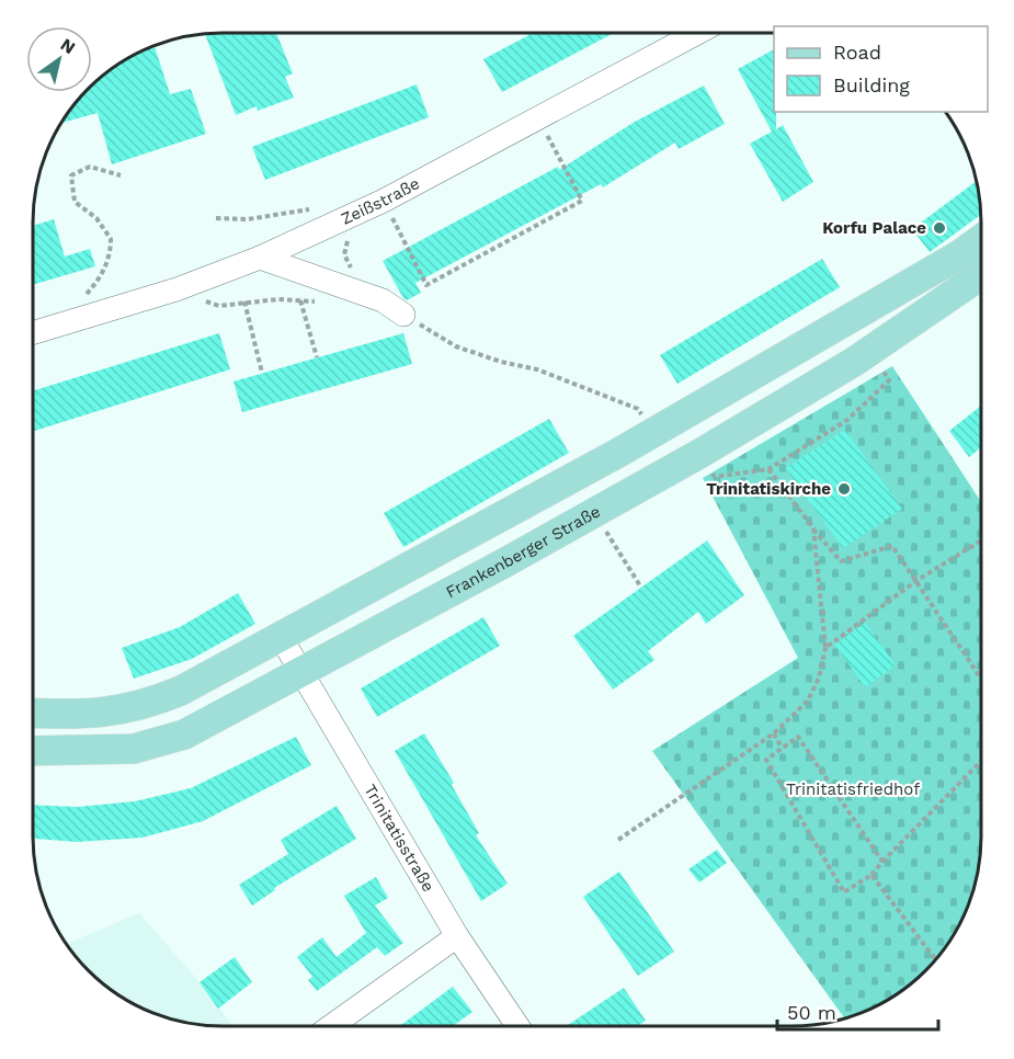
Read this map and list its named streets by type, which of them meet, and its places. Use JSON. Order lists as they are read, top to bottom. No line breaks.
{"streets":{"main road":["Frankenberger Straße"],"street":["Zeißstraße","Trinitatisstraße"]},"crossings":[["Frankenberger Straße","Trinitatisstraße"]],"parks":["Trinitatisfriedhof"],"places":["Korfu Palace","Trinitatiskirche"],"legend":["Road","Building"],"scale_bar":"50 m","north":"top right"}
